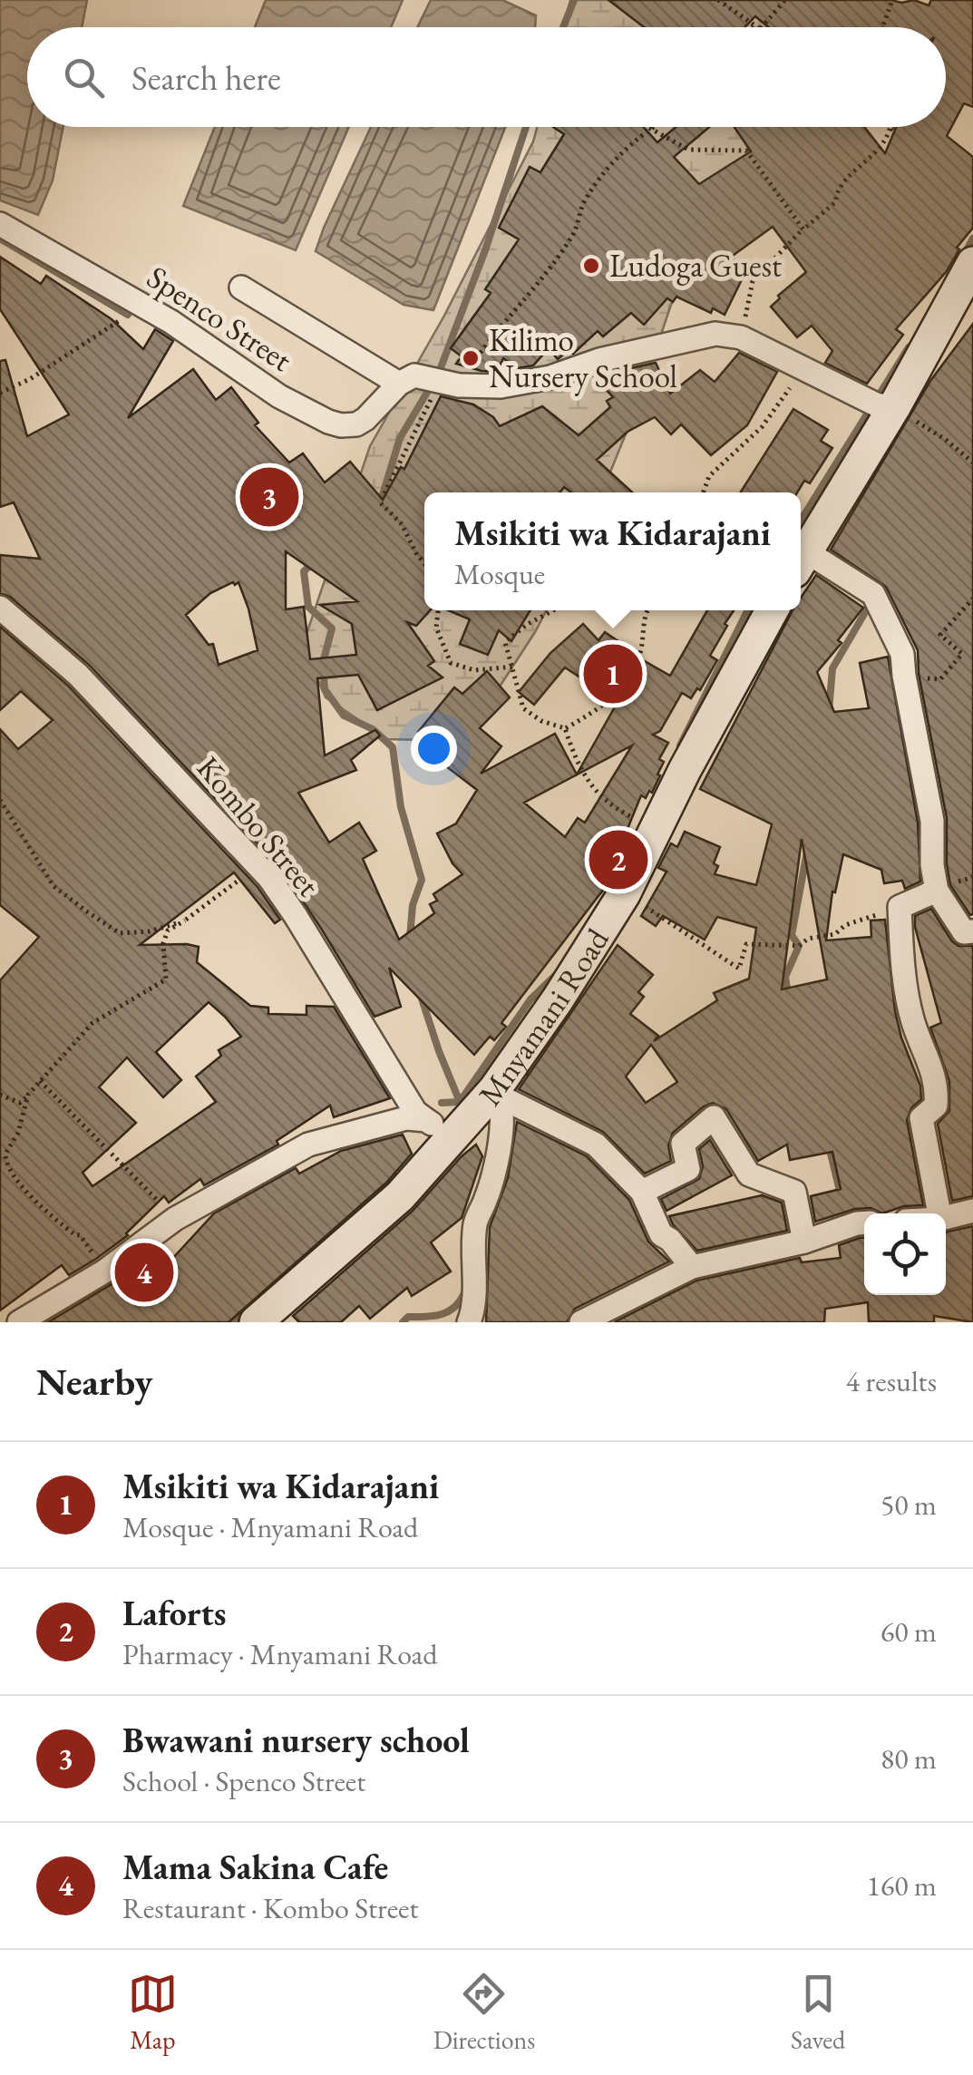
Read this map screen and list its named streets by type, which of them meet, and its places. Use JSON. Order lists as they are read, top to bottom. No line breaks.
{"streets":{"street":["Spenco Street","Kombo Street","Mnyamani Road"]},"crossings":[["Kombo Street","Mnyamani Road"]],"places":["Ludoga Guest","Kilimo Nursery School"],"page":{"search":"Search here","pins":["3","1","2","4"],"popup":["Msikiti wa Kidarajani","Mosque"],"heading":["Nearby","4 results"],"list":[{"mark":"1","name":"Msikiti wa Kidarajani","note":"Mosque · Mnyamani Road","value":"50 m"},{"mark":"2","name":"Laforts","note":"Pharmacy · Mnyamani Road","value":"60 m"},{"mark":"3","name":"Bwawani nursery school","note":"School · Spenco Street","value":"80 m"},{"mark":"4","name":"Mama Sakina Cafe","note":"Restaurant · Kombo Street","value":"160 m"}],"nav":["Map","Directions","Saved"]}}
